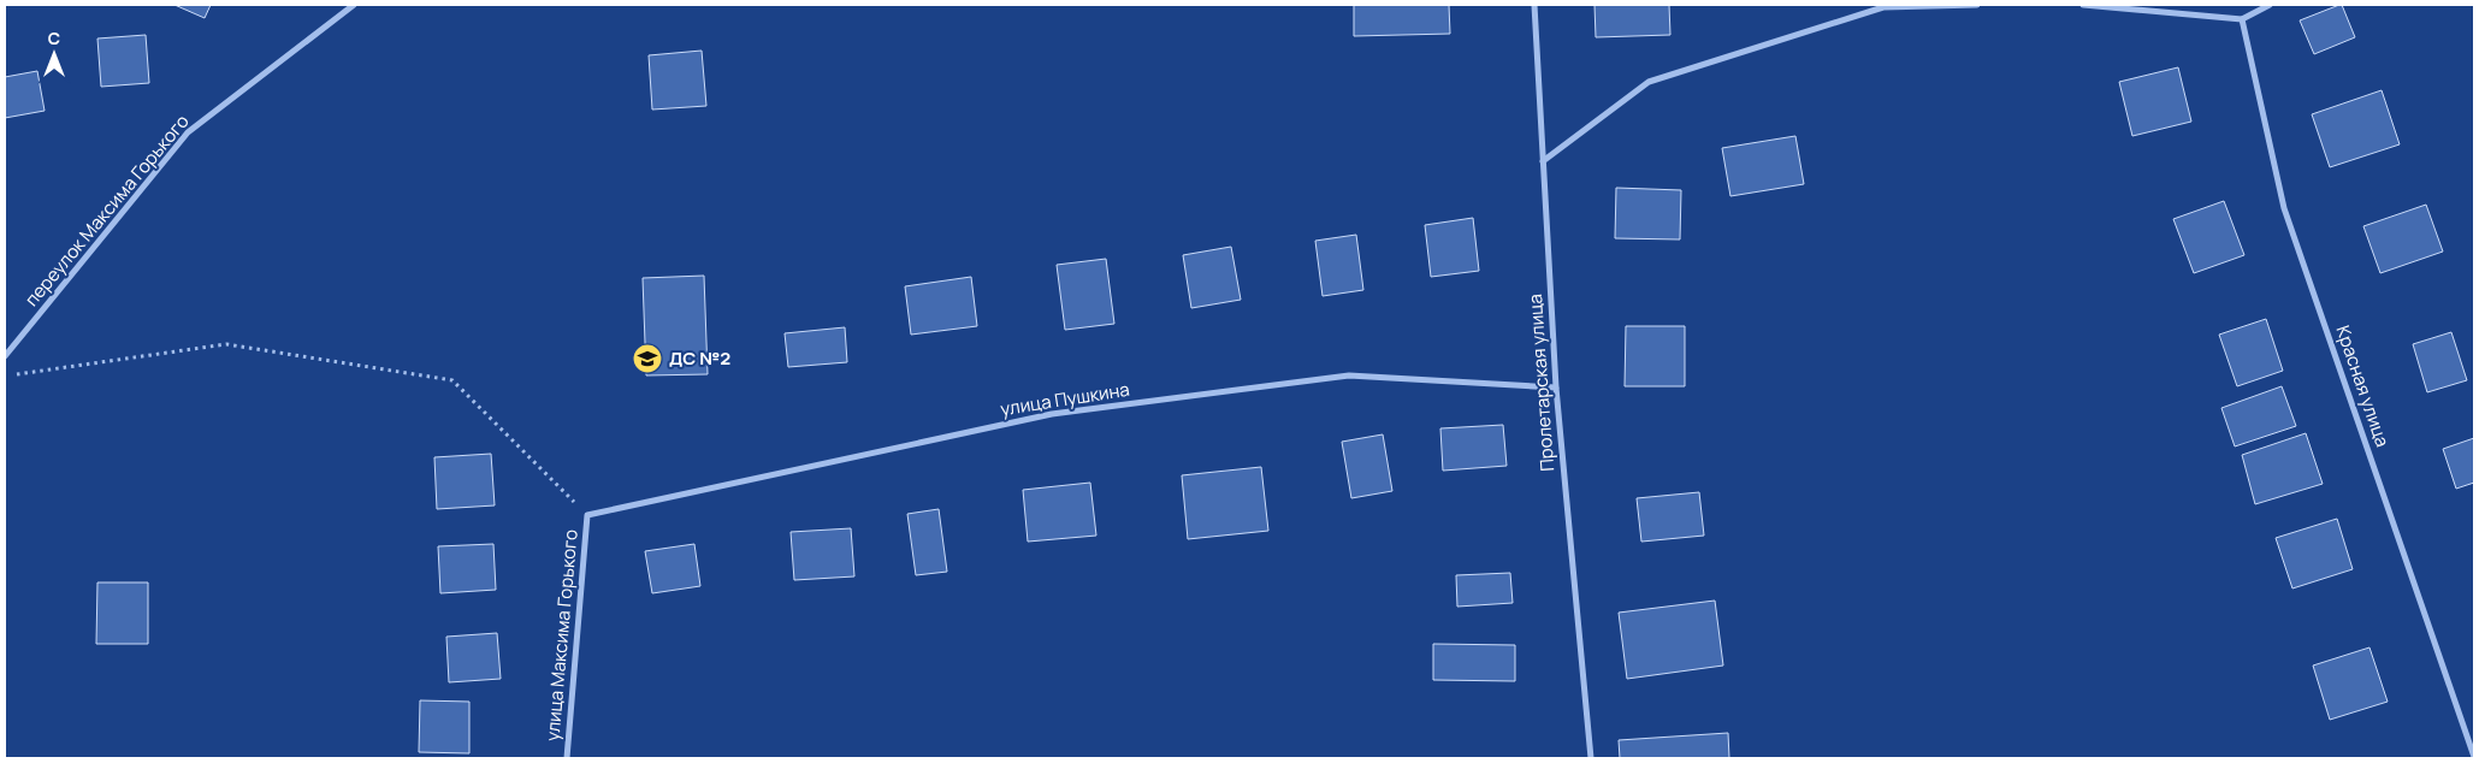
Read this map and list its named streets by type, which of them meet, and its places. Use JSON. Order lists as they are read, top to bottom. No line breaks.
{"streets":{"street":["переулок Максима Горького","Пролетарская улица","Красная улица","улица Пушкина","улица Максима Горького"]},"crossings":[["Пролетарская улица","улица Пушкина"],["улица Пушкина","улица Максима Горького"]],"places":{"school or university":["ДС №2"]},"north":"top"}
